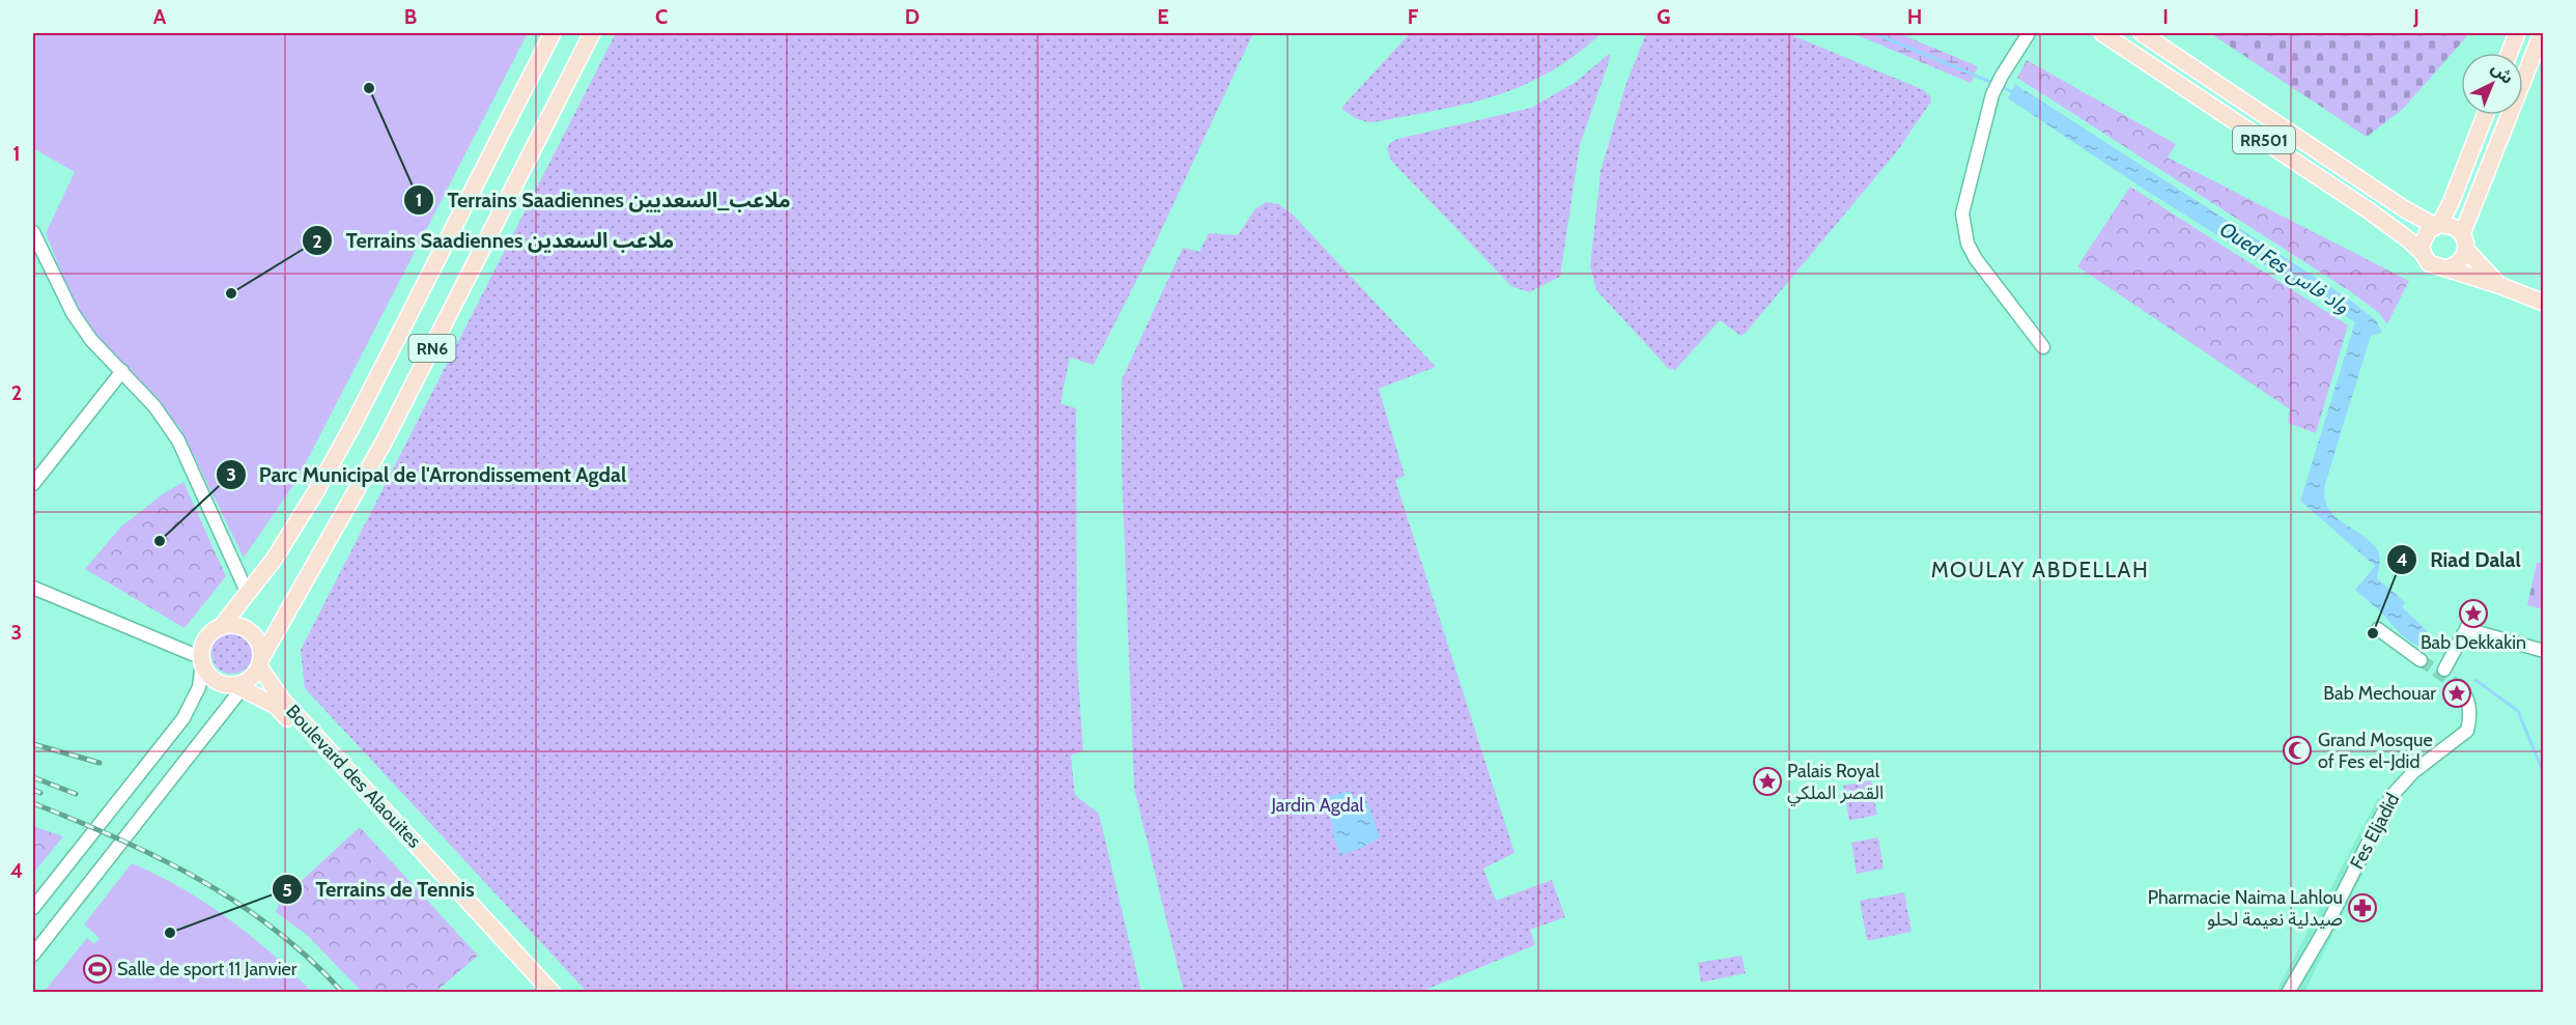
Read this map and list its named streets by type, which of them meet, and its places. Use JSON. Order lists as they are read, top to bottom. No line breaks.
{"streets":{"main road":["RR501","RN6","Boulevard des Alaouites"],"street":["Fes Eljadid"]},"crossings":[["RN6","Boulevard des Alaouites"]],"districts":["MOULAY ABDELLAH"],"water":["Oued Fes واد فاس"],"parks":["Jardin Agdal"],"places":{"other":["Terrains Saadiennes ملاعب_السعديين","Terrains Saadiennes ملاعب السعدين","Parc Municipal de l'Arrondissement Agdal","Riad Dalal","Terrains de Tennis"],"place":["Bab Dekkakin","Bab Mechouar","Palais Royal القصر الملكي"],"mosque":["Grand Mosque of Fes el-Jdid"],"pharmacy":["Pharmacie Naima Lahlou صيدلية نعيمة لحلو"],"sports":["Salle de sport 11 Janvier"]},"north":"top right","grid":{"columns":["A","B","C","D","E","F","G","H","I","J"],"rows":["1","2","3","4"]}}
